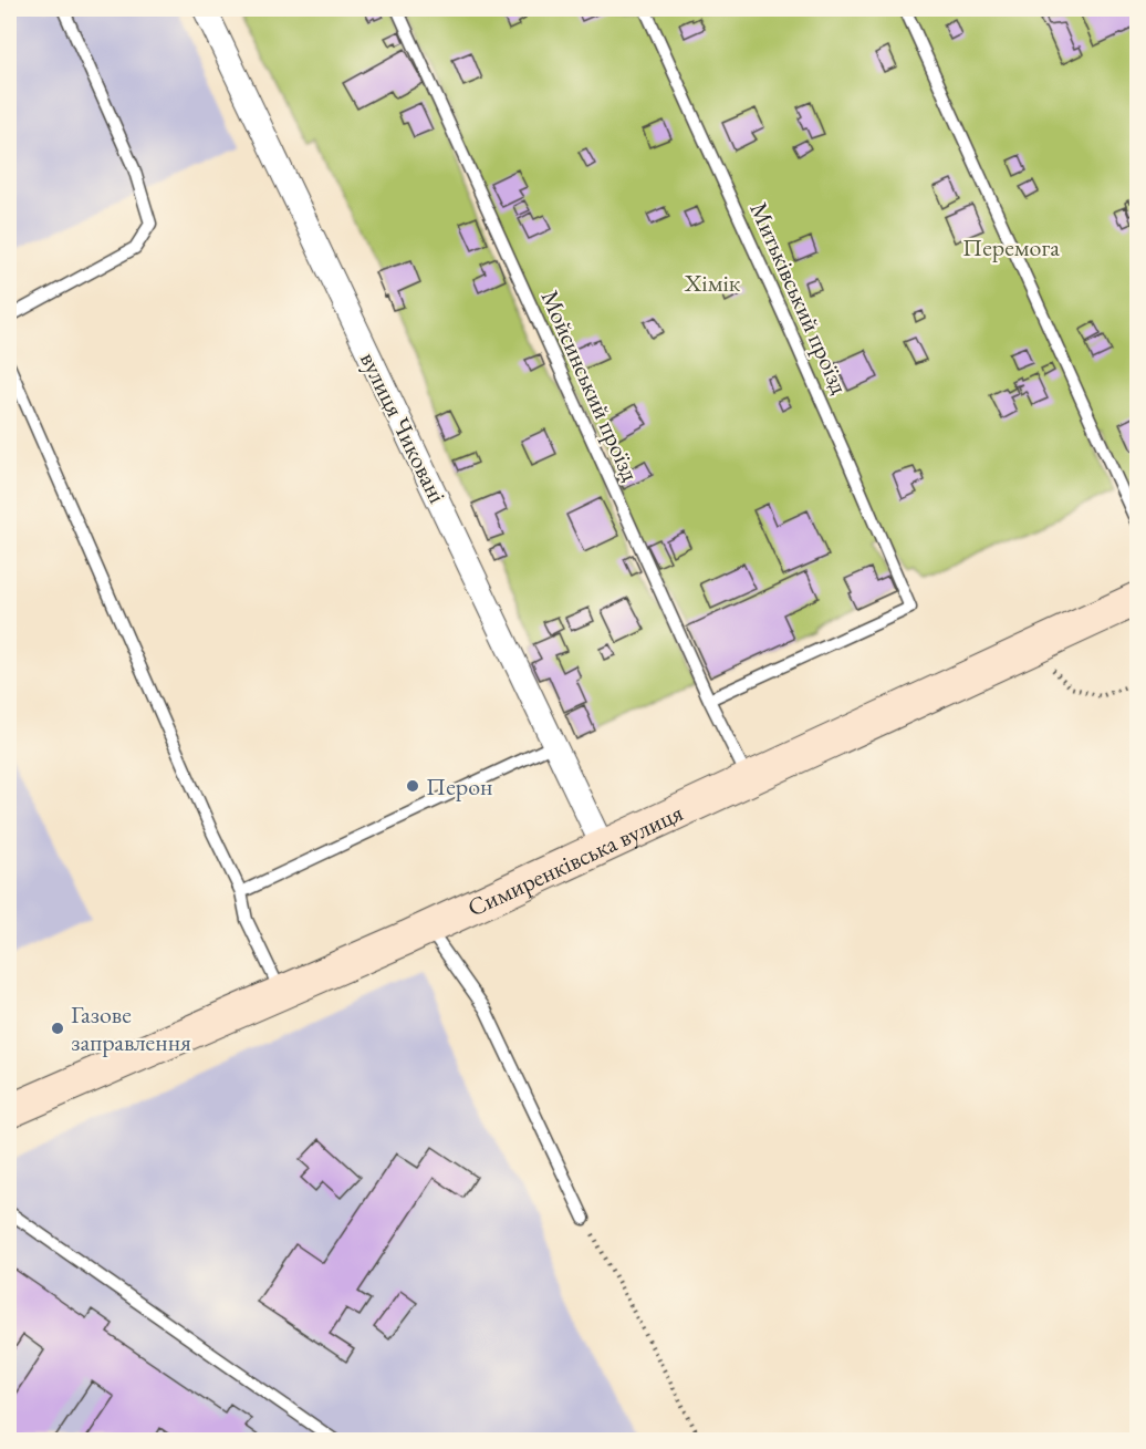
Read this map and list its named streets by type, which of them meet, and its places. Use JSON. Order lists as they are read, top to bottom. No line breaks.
{"streets":{"main road":["Симиренківська вулиця"],"street":["вулиця Чиковані"],"lane":["Митьківський проїзд","Мойсинський проїзд"]},"crossings":[["Митьківський проїзд","Мойсинський проїзд"],["Мойсинський проїзд","Симиренківська вулиця"],["вулиця Чиковані","Симиренківська вулиця"]],"parks":["Перемога","Хімік"],"places":["Перон","Газове заправлення"]}
